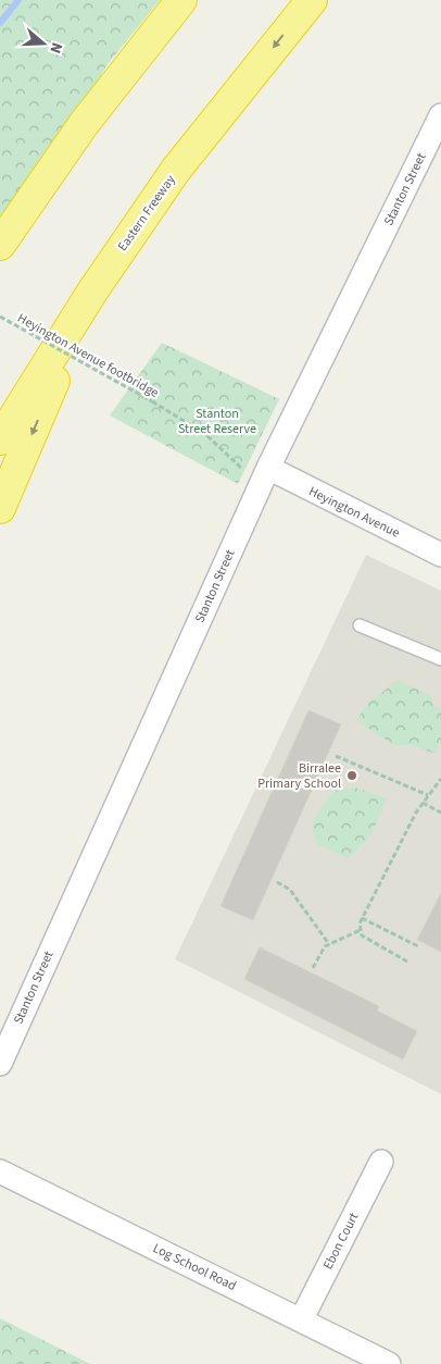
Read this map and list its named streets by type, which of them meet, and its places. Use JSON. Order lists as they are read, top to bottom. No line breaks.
{"streets":{"highway":["Eastern Freeway"],"street":["Stanton Street","Heyington Avenue","Ebon Court","Log School Road"],"path":["Heyington Avenue footbridge"]},"crossings":[["Stanton Street","Heyington Avenue"],["Ebon Court","Log School Road"]],"parks":["Stanton Street Reserve"],"places":["Birralee Primary School"],"north":"right"}
